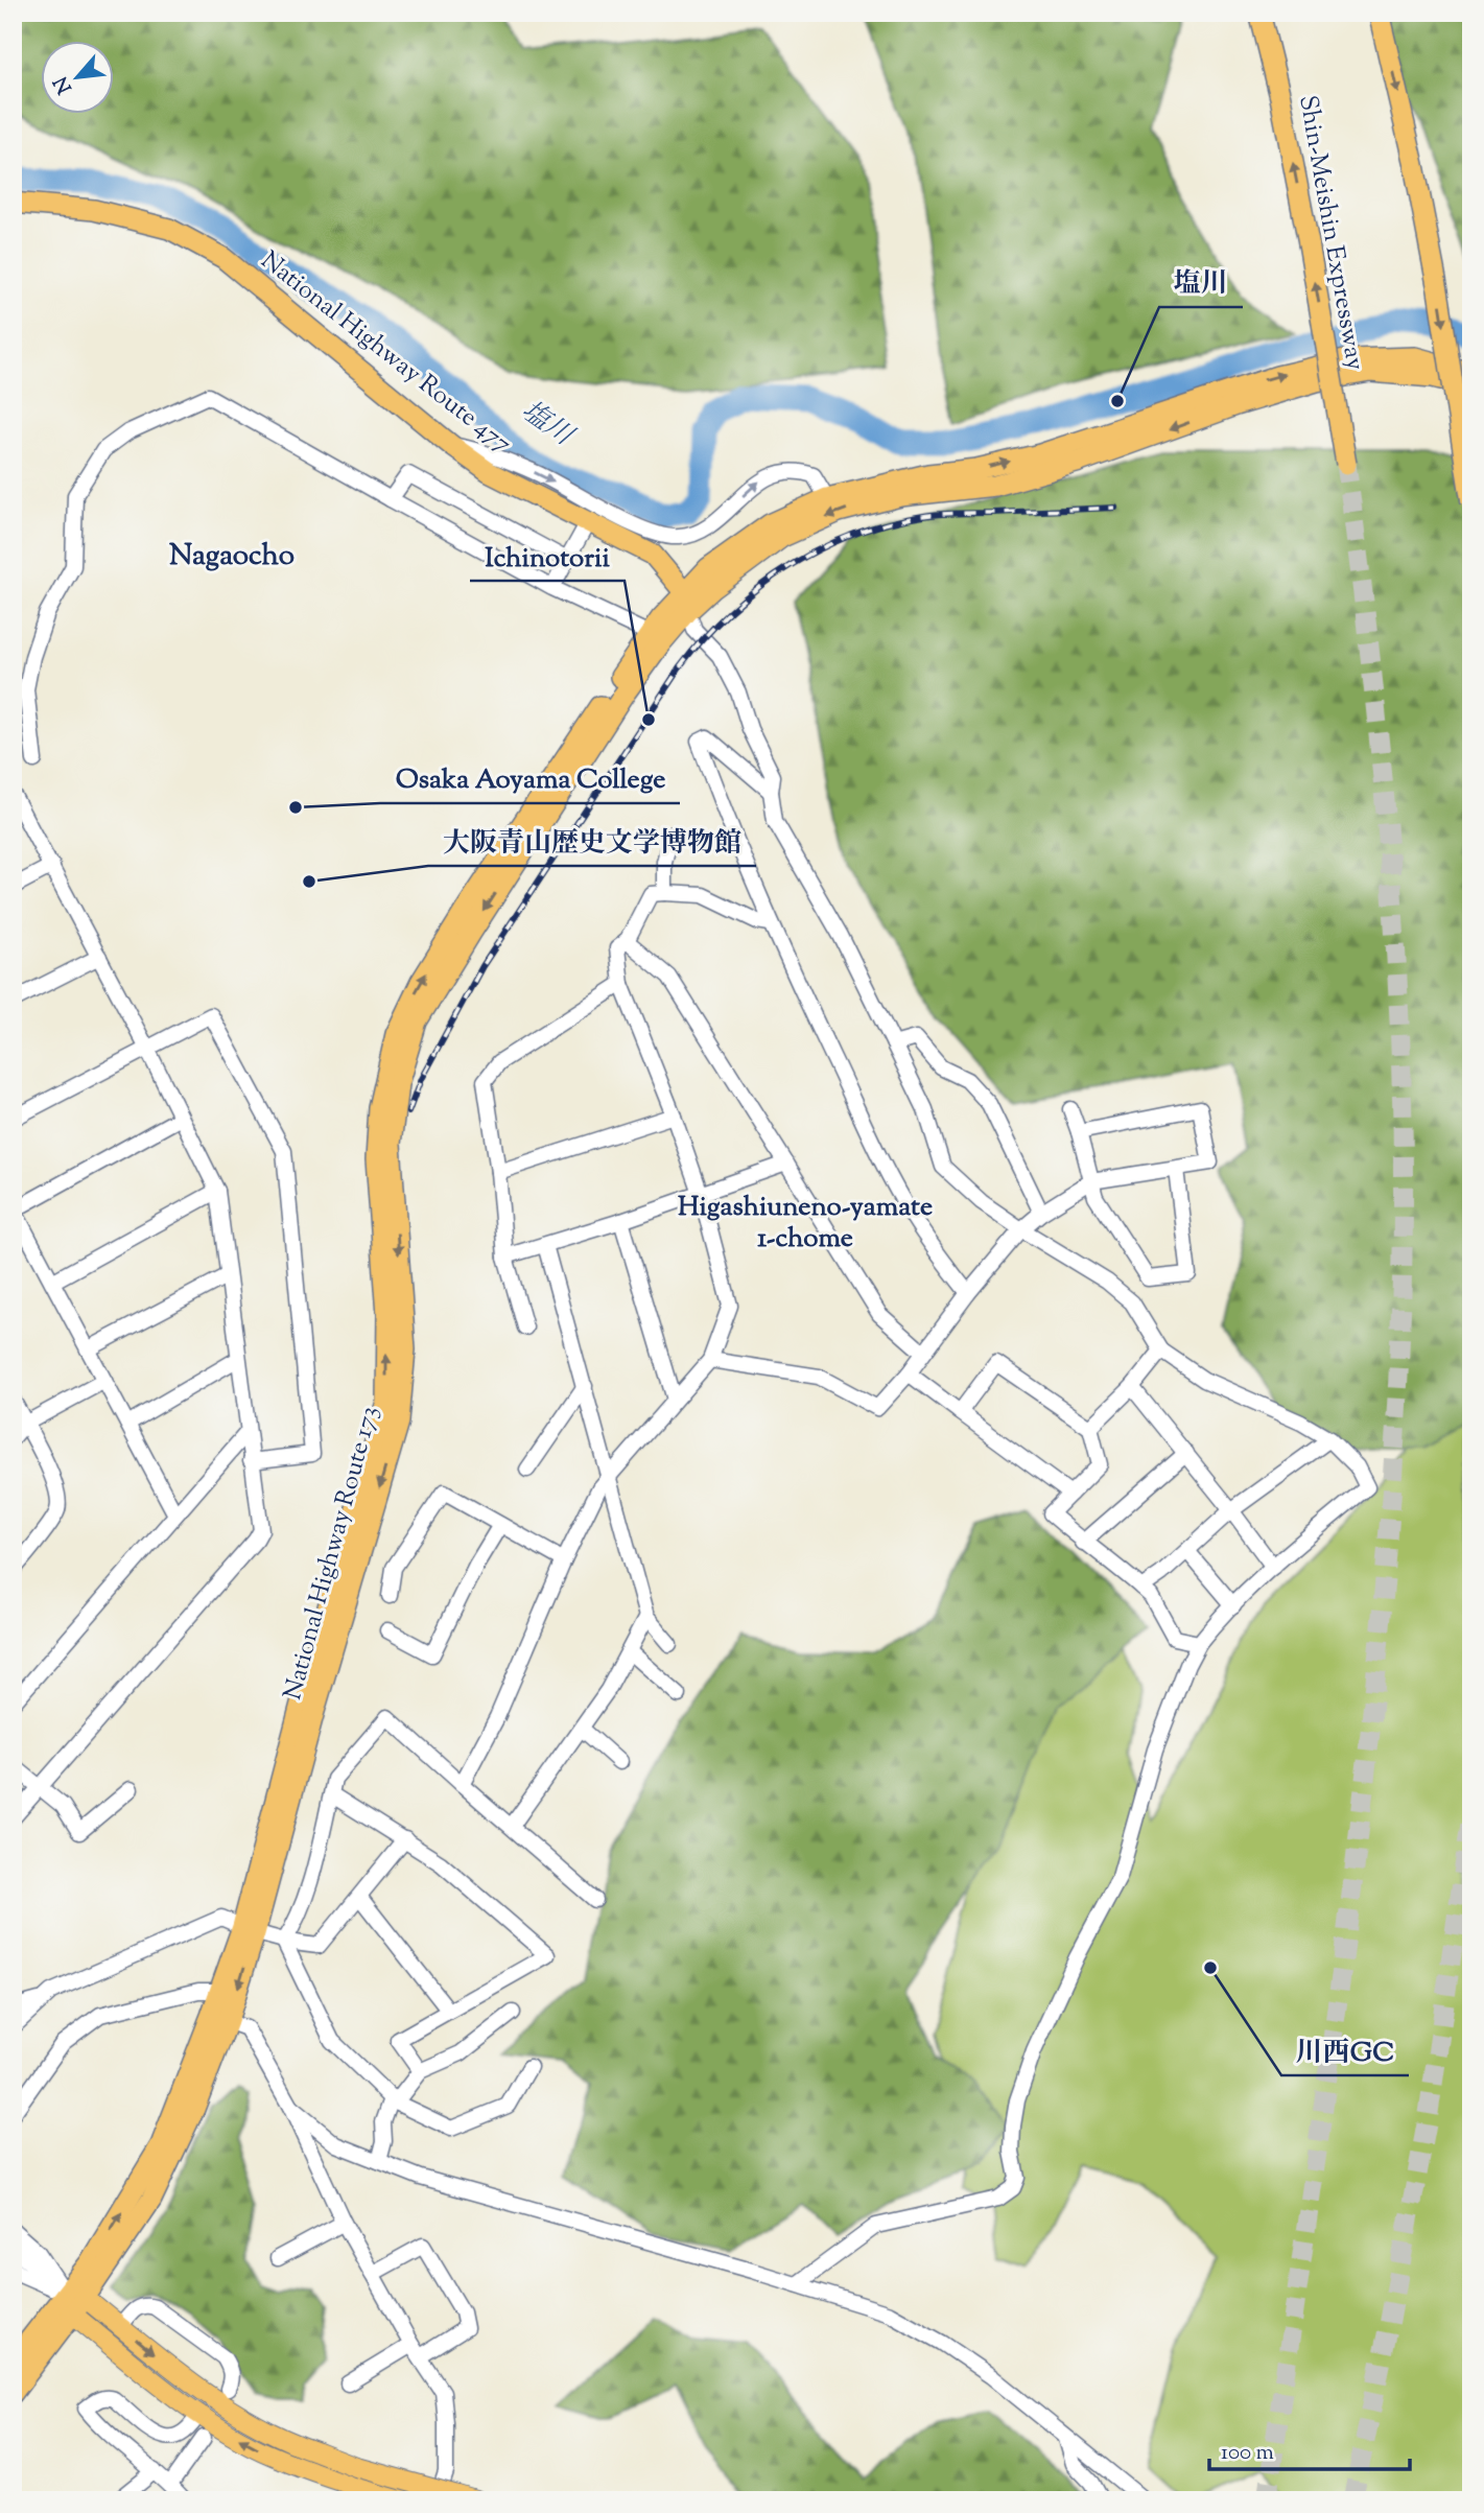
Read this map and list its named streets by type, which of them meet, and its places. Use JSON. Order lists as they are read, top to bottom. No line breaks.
{"streets":{"highway":["Shin-Meishin Expressway","National Highway Route 477","National Highway Route 173"]},"crossings":[["National Highway Route 477","National Highway Route 173"]],"districts":["Nagaocho","Higashiuneno-yamate 1-chome"],"water":["塩川"],"places":["塩川","Ichinotorii","Osaka Aoyama College","大阪青山歴史文学博物館","川西GC"],"scale_bar":"100 m","north":"bottom left"}
